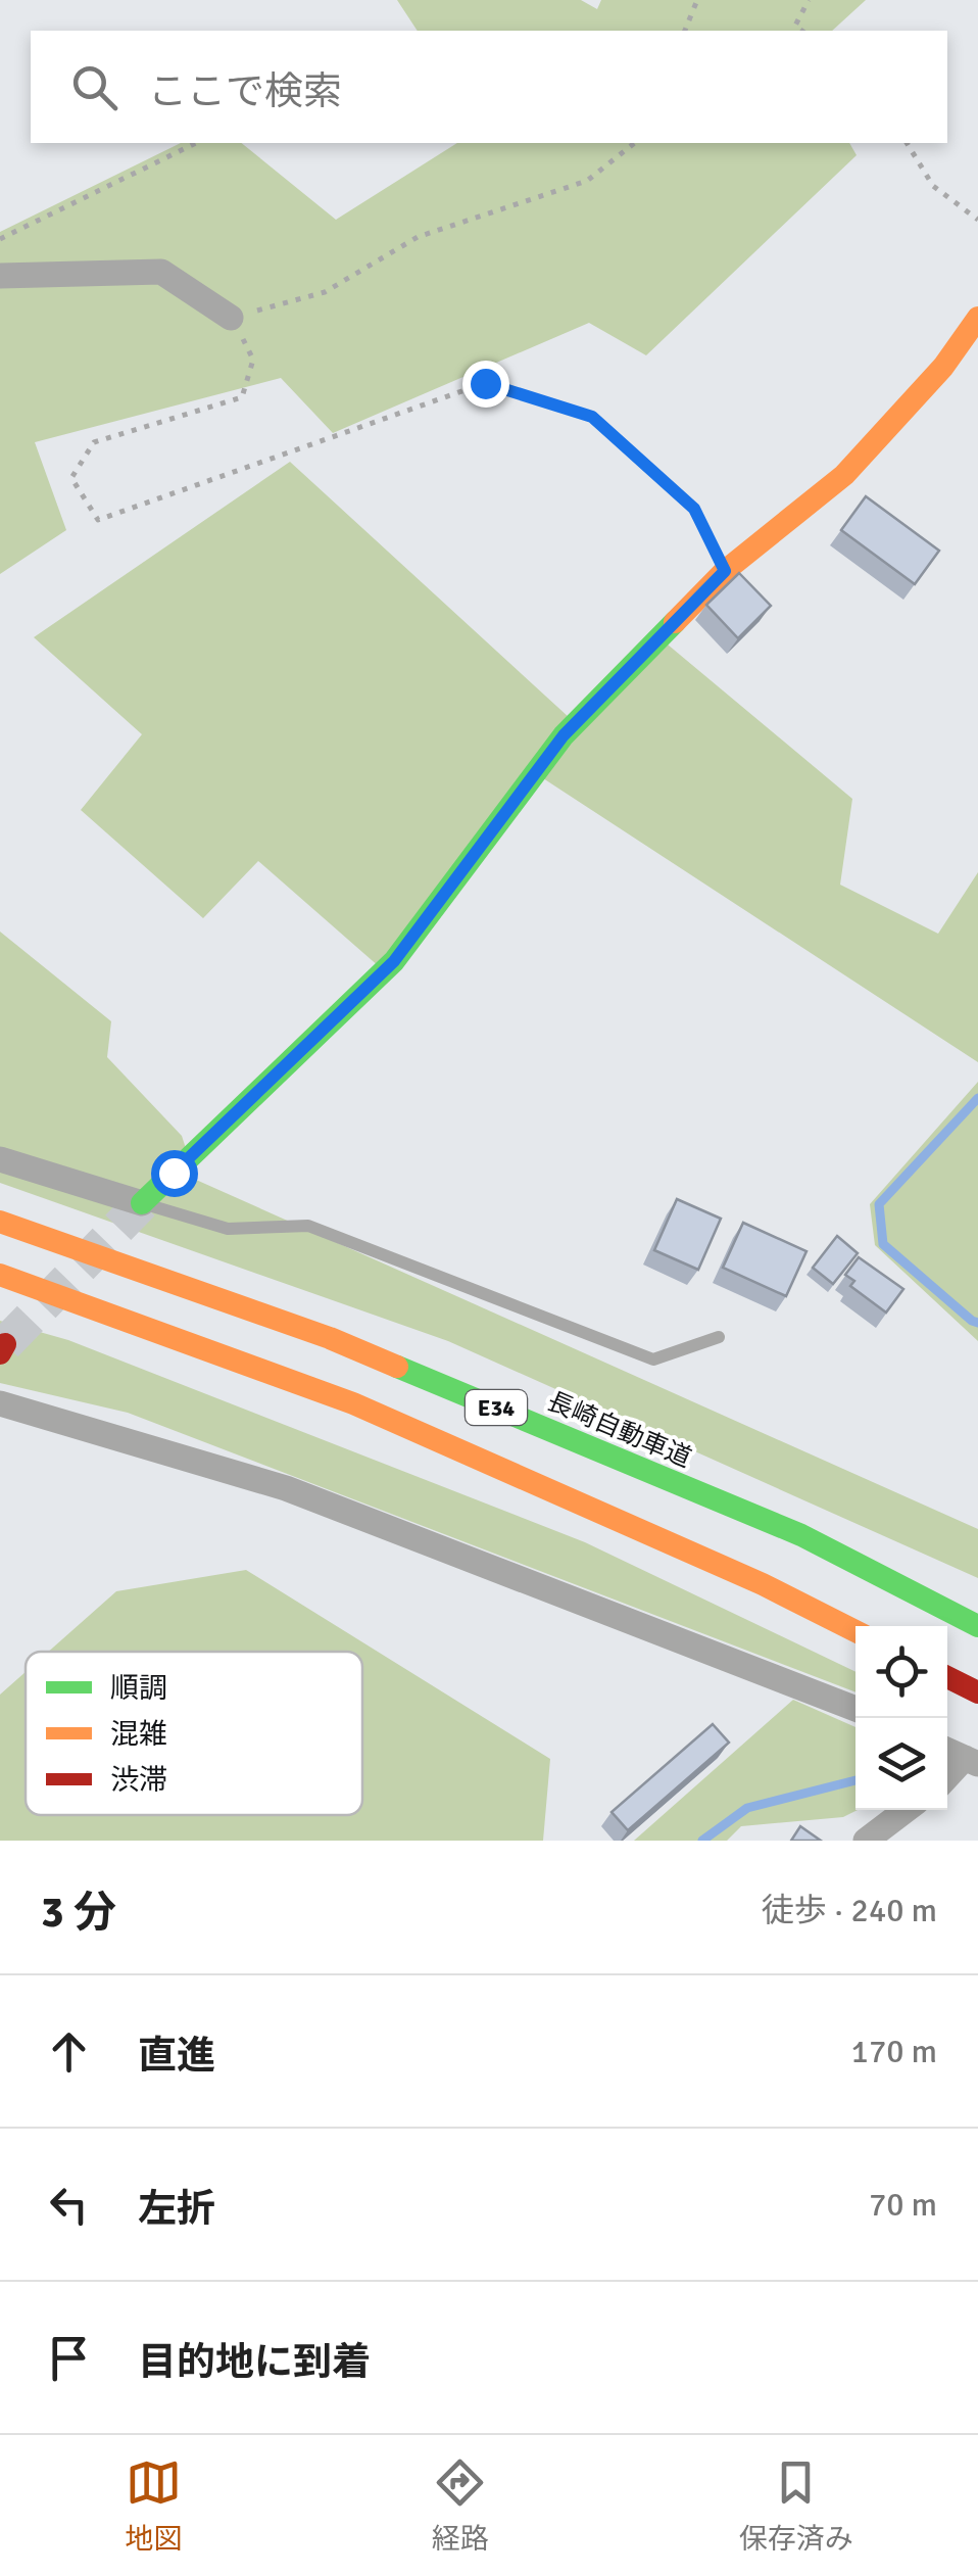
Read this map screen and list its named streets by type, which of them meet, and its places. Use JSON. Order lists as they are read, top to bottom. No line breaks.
{"streets":{"main road":["E34","長崎自動車道"]},"legend":["順調","混雑","渋滞"],"page":{"search":"ここで検索","heading":["3 分","徒歩 · 240 m"],"list":[["直進","170 m"],["左折","70 m"],"目的地に到着"],"nav":["地図","経路","保存済み"]}}
